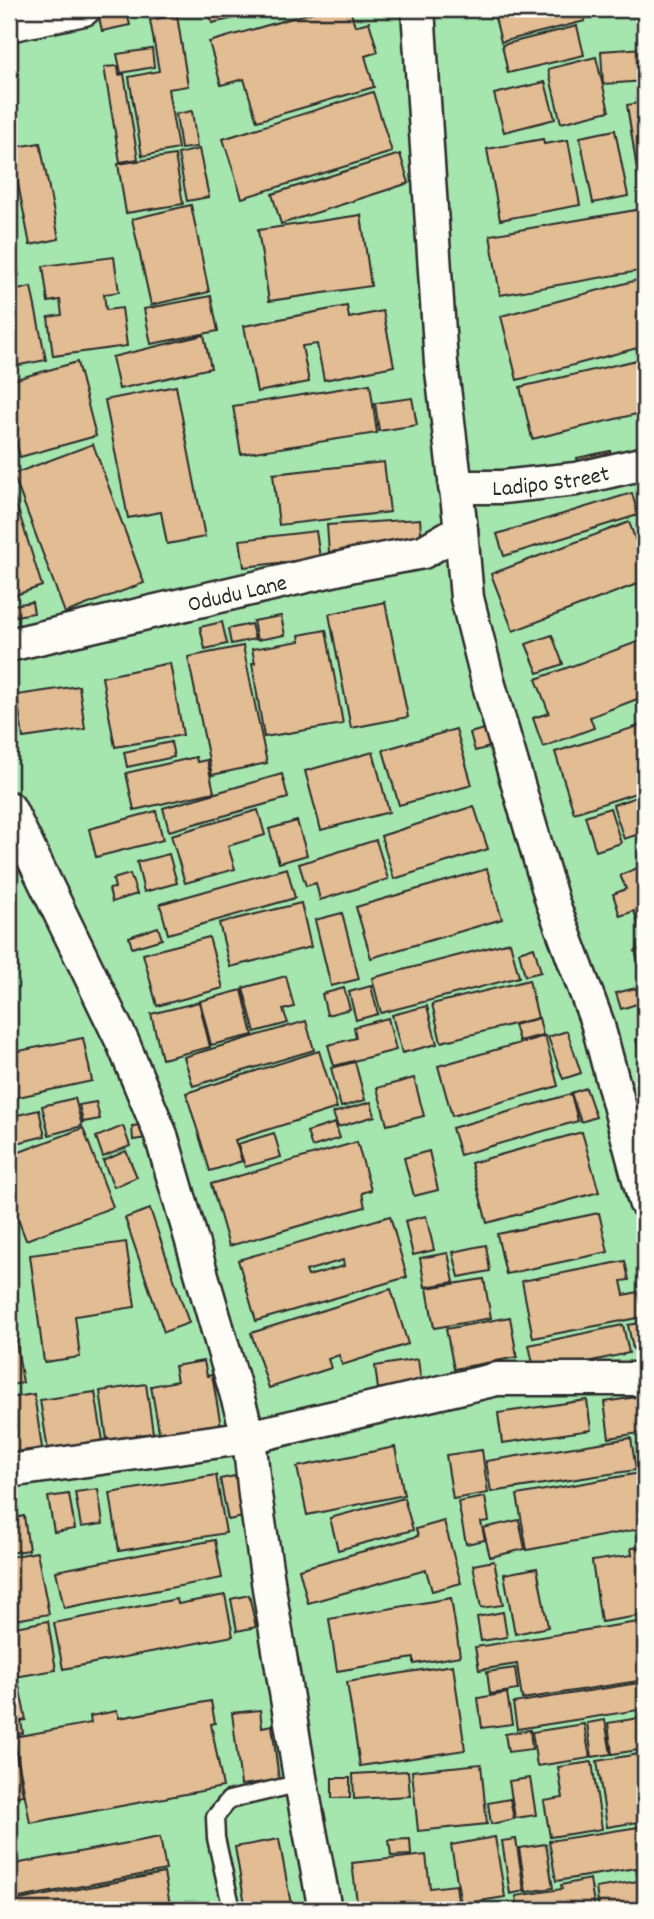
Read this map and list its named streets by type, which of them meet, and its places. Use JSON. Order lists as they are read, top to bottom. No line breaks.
{"streets":{"street":["Ladipo Street","Odudu Lane"]}}
